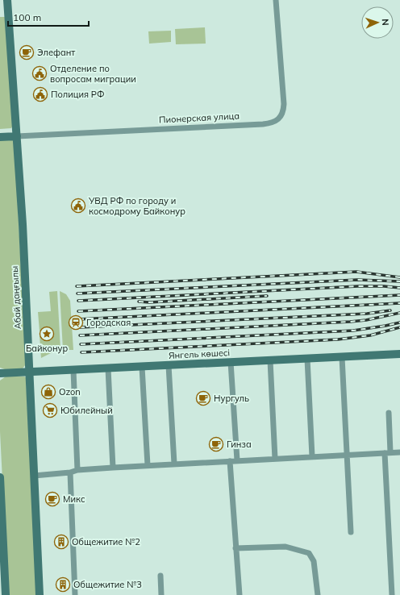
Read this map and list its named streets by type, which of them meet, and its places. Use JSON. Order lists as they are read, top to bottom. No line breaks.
{"streets":{"main road":["Пионерская улица","Абай даңғылы","Янгель көшесі"]},"crossings":[["Пионерская улица","Абай даңғылы"],["Абай даңғылы","Янгель көшесі"]],"places":{"cafe":["Элефант","Нургуль","Гинза","Микс"],"public building":["Отделение по вопросам миграции","Полиция РФ","УВД РФ по городу и космодрому Байконур"],"station":["Городская"],"place":["Байконур"],"shop":["Ozon"],"supermarket":["Юбилейный"],"building":["Общежитие №2","Общежитие №3"]},"scale_bar":"100 m","north":"right"}
